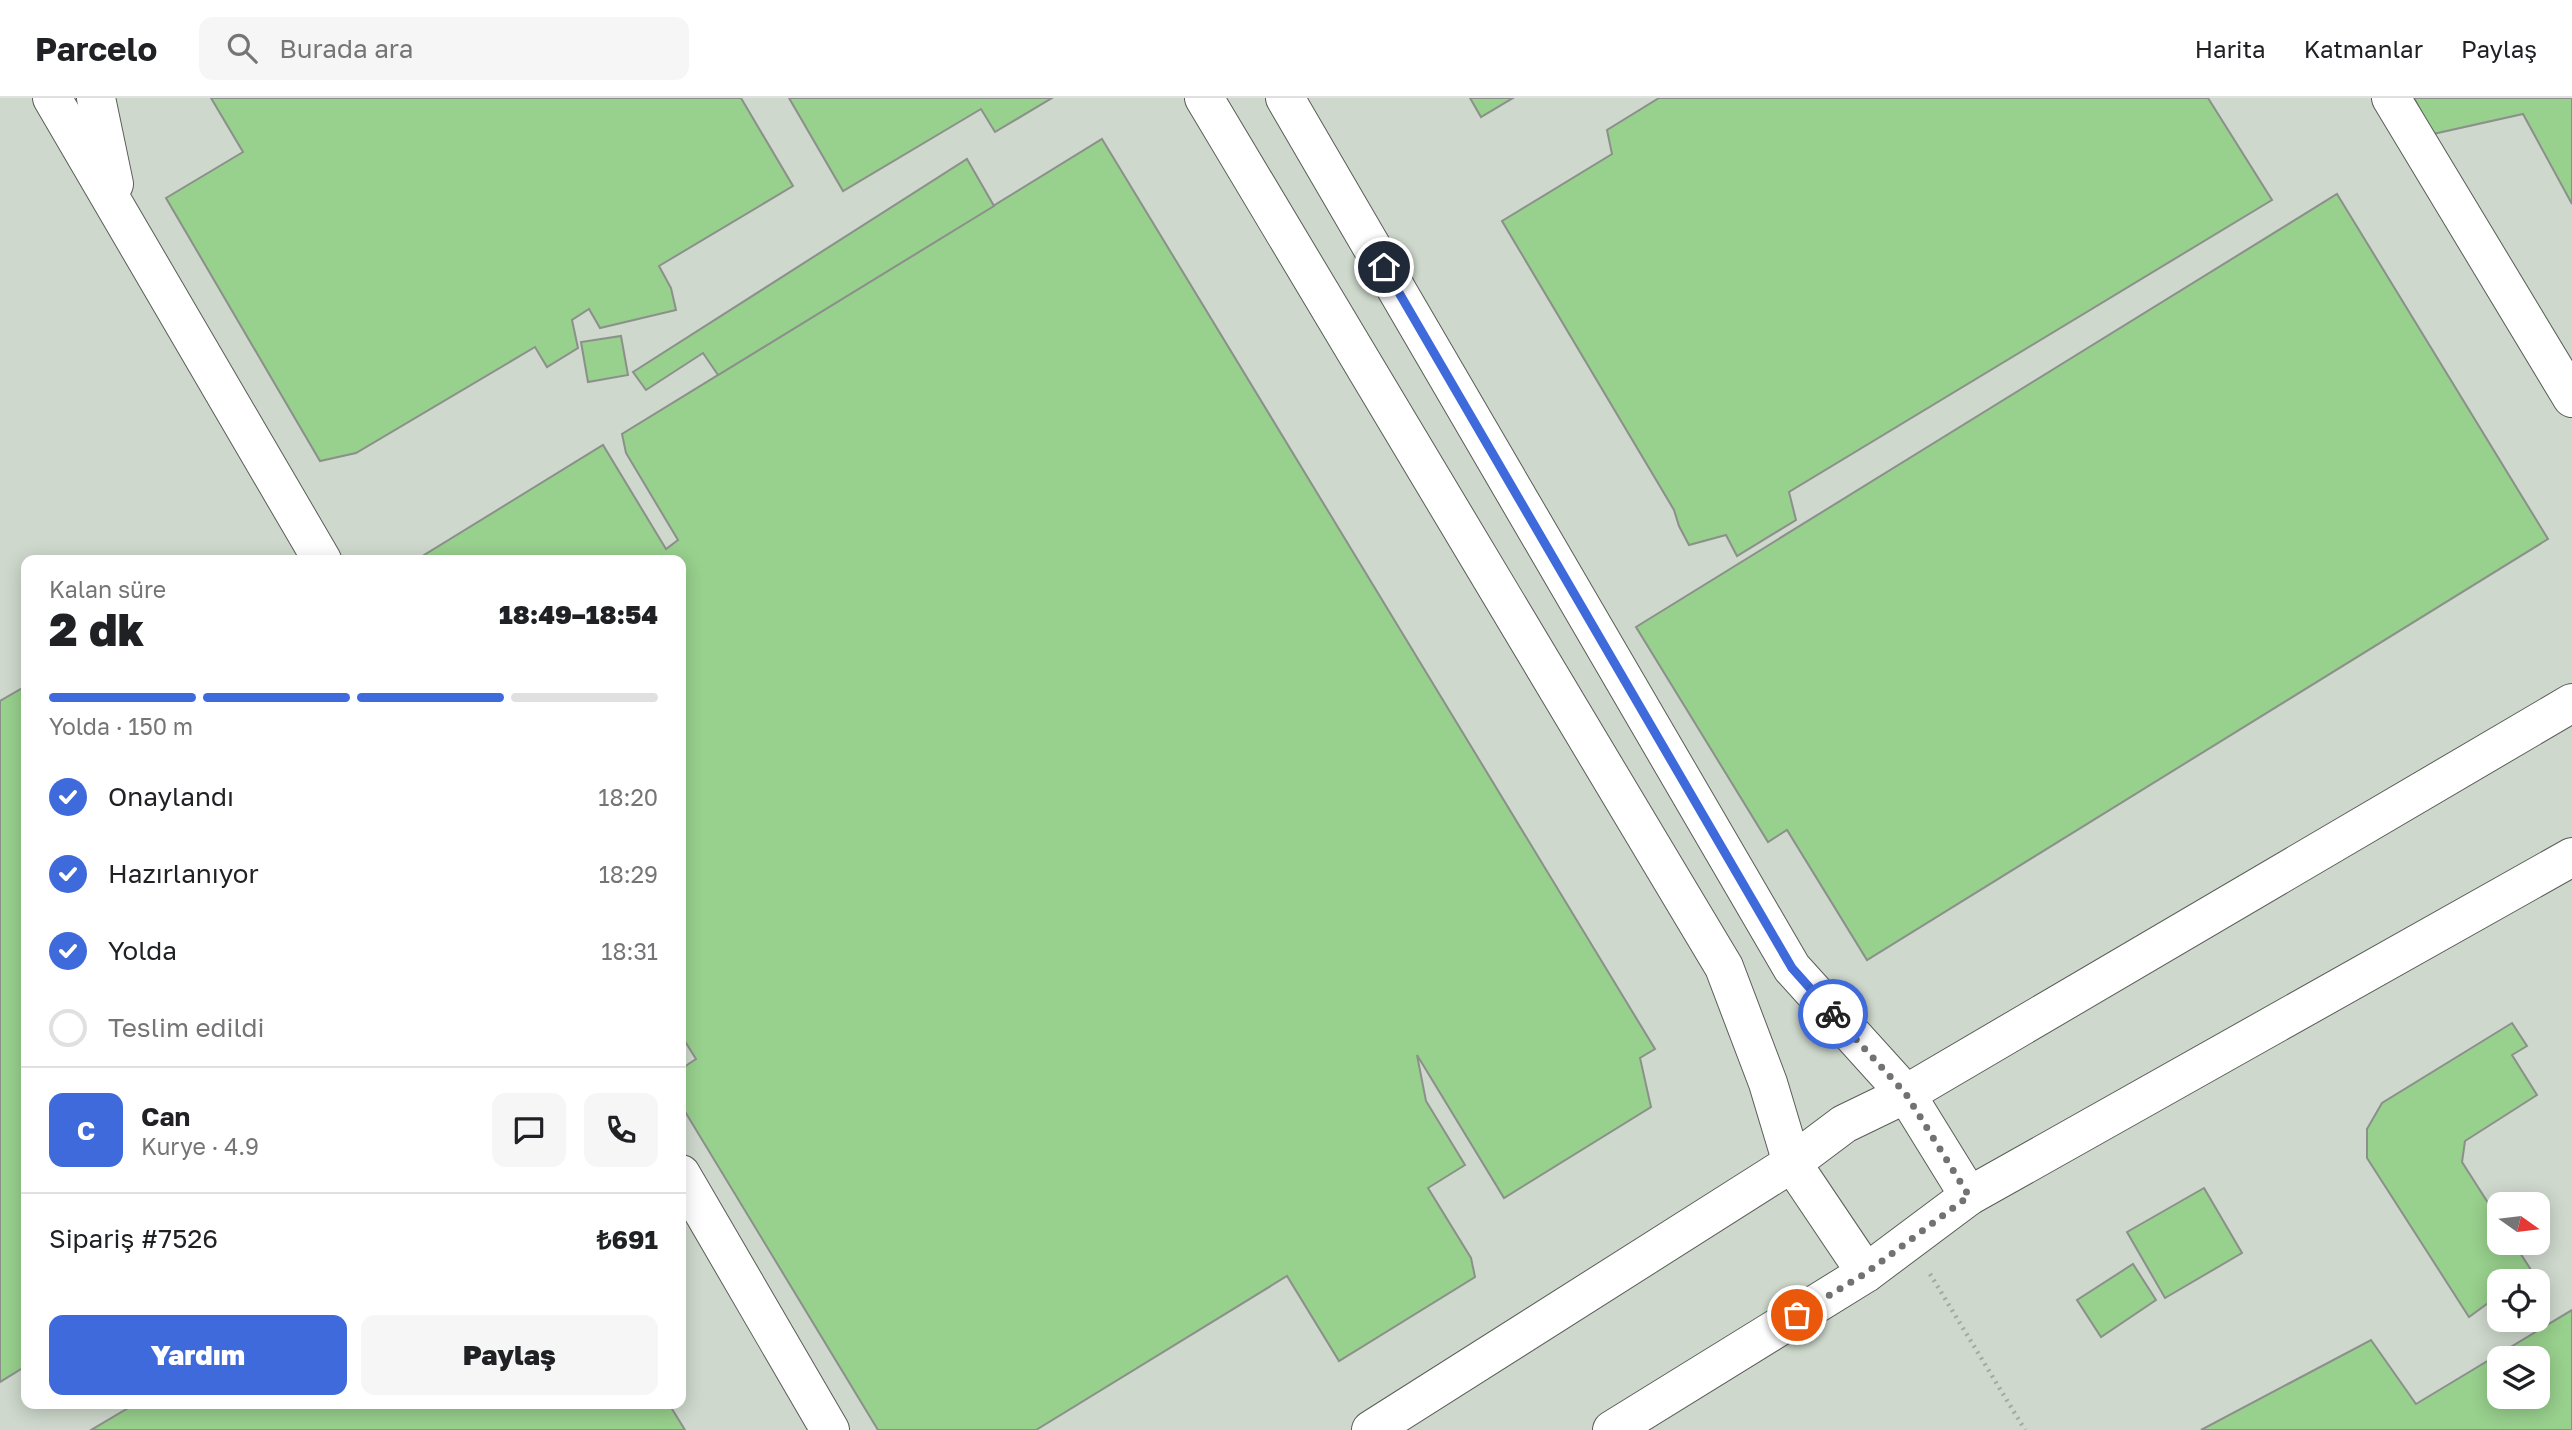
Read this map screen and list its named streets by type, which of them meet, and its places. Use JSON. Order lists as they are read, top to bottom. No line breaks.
{"north":"right","page":{"header":"Parcelo","search":"Burada ara","nav":["Harita","Katmanlar","Paylaş"],"heading":["2 dk","Kalan süre","18:49–18:54"],"panel":["Can","Kurye · 4.9","Sipariş #7526","₺691"],"bar":"Yolda · 150 m","list":[["Onaylandı","18:20"],["Hazırlanıyor","18:29"],["Yolda","18:31"],"Teslim edildi"],"round":"C","buttons":["Yardım","Paylaş"]}}
